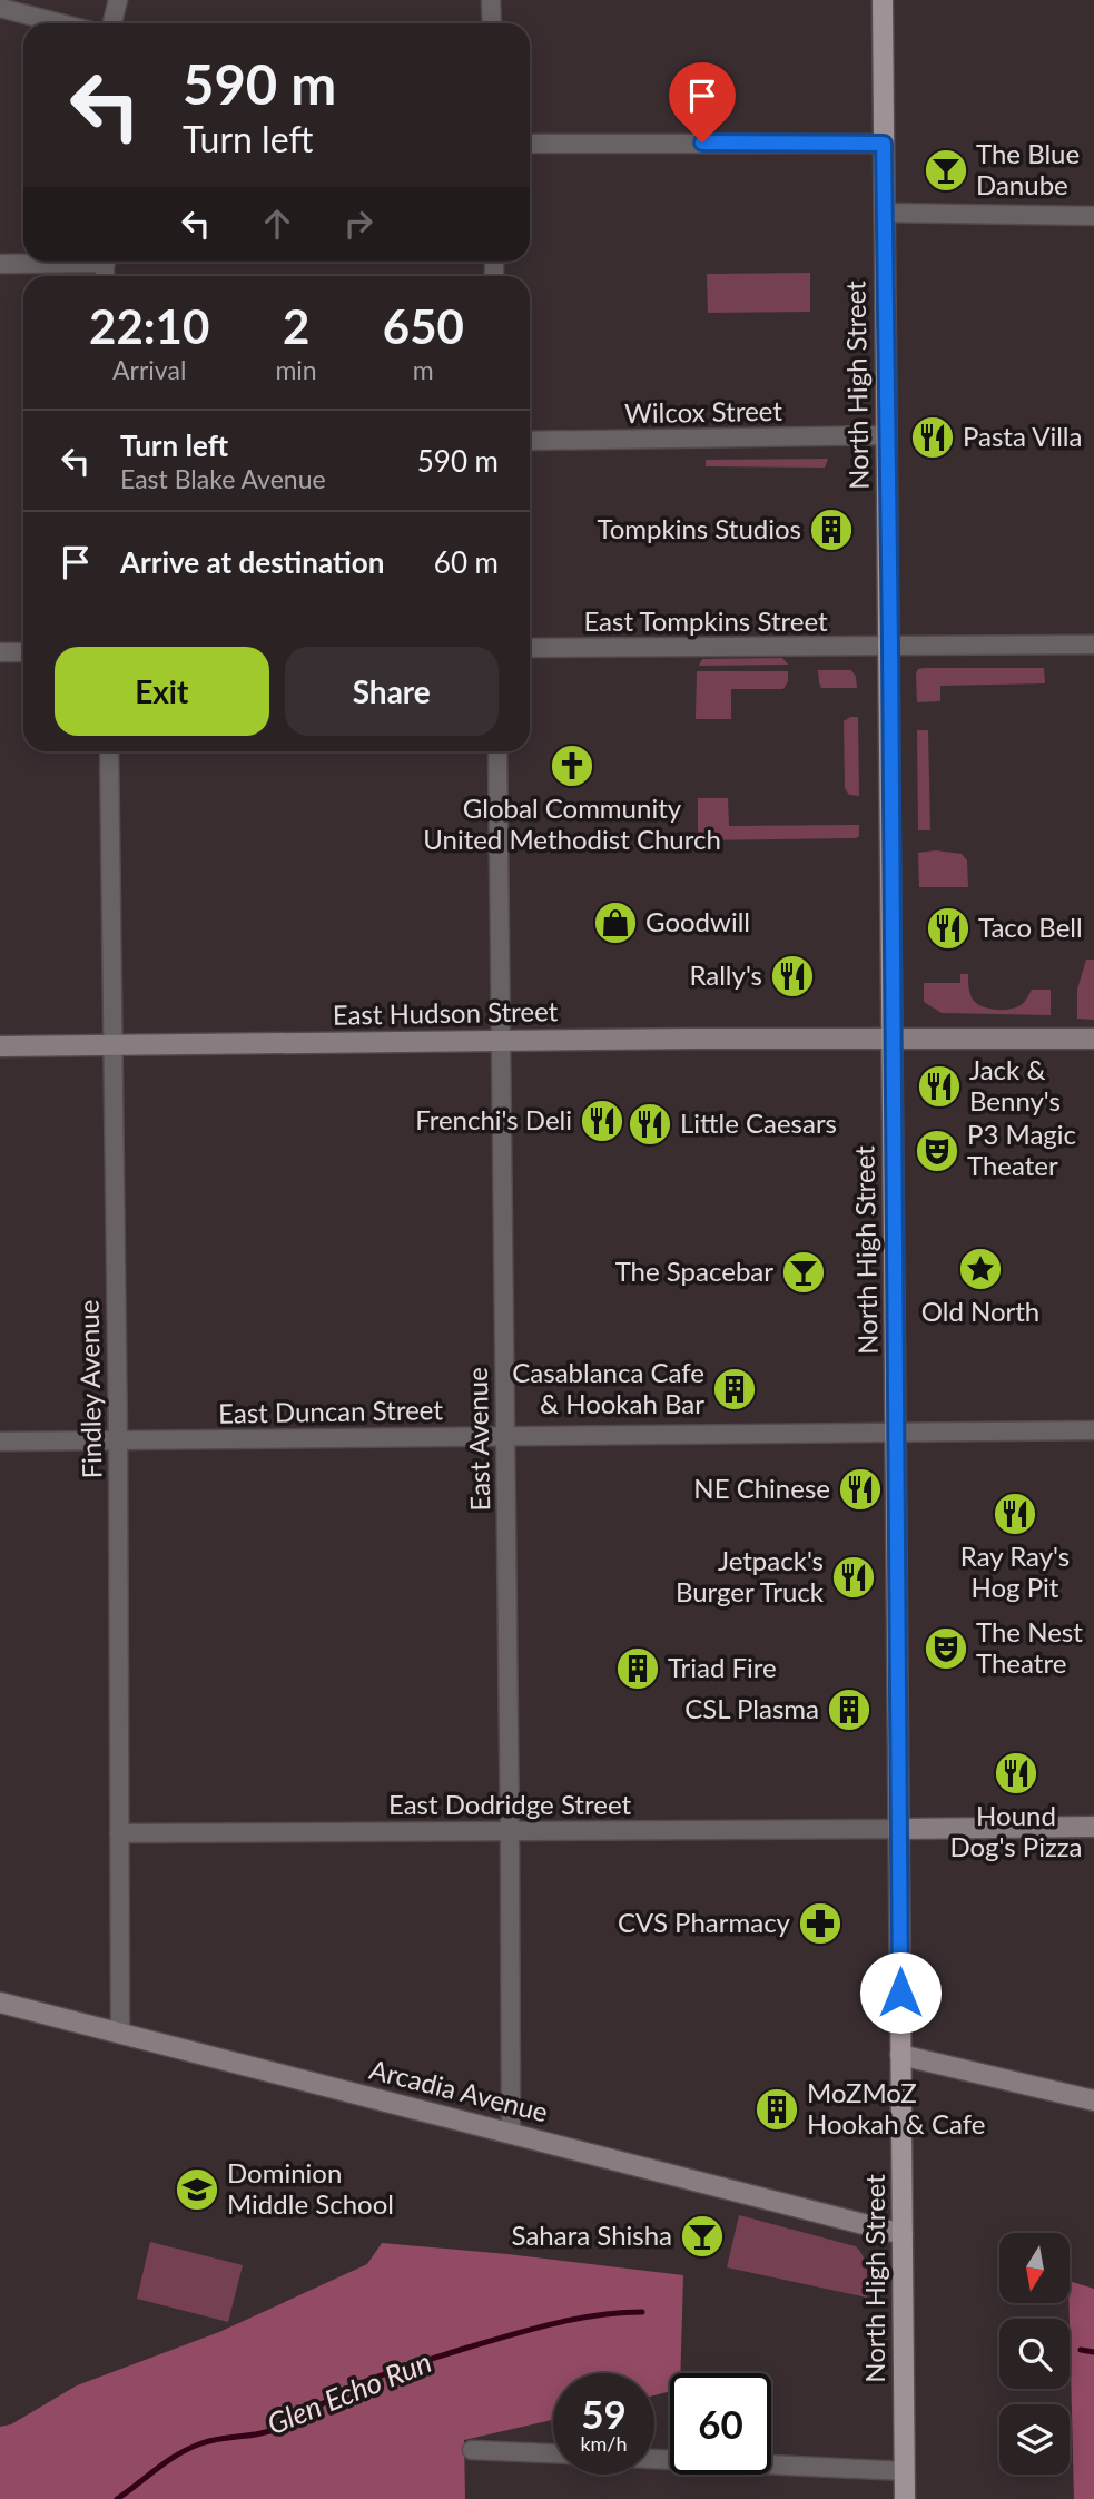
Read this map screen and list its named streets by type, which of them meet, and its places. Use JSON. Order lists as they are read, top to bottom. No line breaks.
{"streets":{"main road":["North High Street"],"street":["Wilcox Street","East Tompkins Street","East Hudson Street","Findley Avenue","East Duncan Street","East Avenue","East Dodridge Street","Arcadia Avenue"]},"crossings":[["North High Street","Wilcox Street"],["North High Street","East Tompkins Street"],["North High Street","East Hudson Street"],["North High Street","East Duncan Street"],["North High Street","East Dodridge Street"],["North High Street","Arcadia Avenue"],["East Hudson Street","Findley Avenue"],["East Hudson Street","East Avenue"],["Findley Avenue","East Duncan Street"],["Findley Avenue","East Dodridge Street"],["Findley Avenue","Arcadia Avenue"],["East Duncan Street","East Avenue"],["East Avenue","East Dodridge Street"],["East Avenue","Arcadia Avenue"]],"water":["Glen Echo Run"],"places":{"bar":["The Blue Danube","The Spacebar","Sahara Shisha"],"restaurant":["Pasta Villa","Taco Bell","Rally's","Jack & Benny's","Frenchi's Deli","Little Caesars","NE Chinese","Ray Ray's Hog Pit","Jetpack's Burger Truck","Hound Dog's Pizza"],"building":["Tompkins Studios","Casablanca Cafe & Hookah Bar","Triad Fire","CSL Plasma","MoZMoZ Hookah & Cafe"],"church":["Global Community United Methodist Church"],"shop":["Goodwill"],"theatre":["P3 Magic Theater","The Nest Theatre"],"place":["Old North"],"pharmacy":["CVS Pharmacy"],"school or university":["Dominion Middle School"]},"north":"bottom","page":{"turn":["590 m","Turn left"],"eta":["22:10","Arrival","2","min","650","m"],"list":[{"name":"Turn left","note":"East Blake Avenue","value":"590 m"},{"name":"Arrive at destination","value":"60 m"}],"buttons":["Exit","Share"],"speed":"59 km/h","limit":"60"}}
